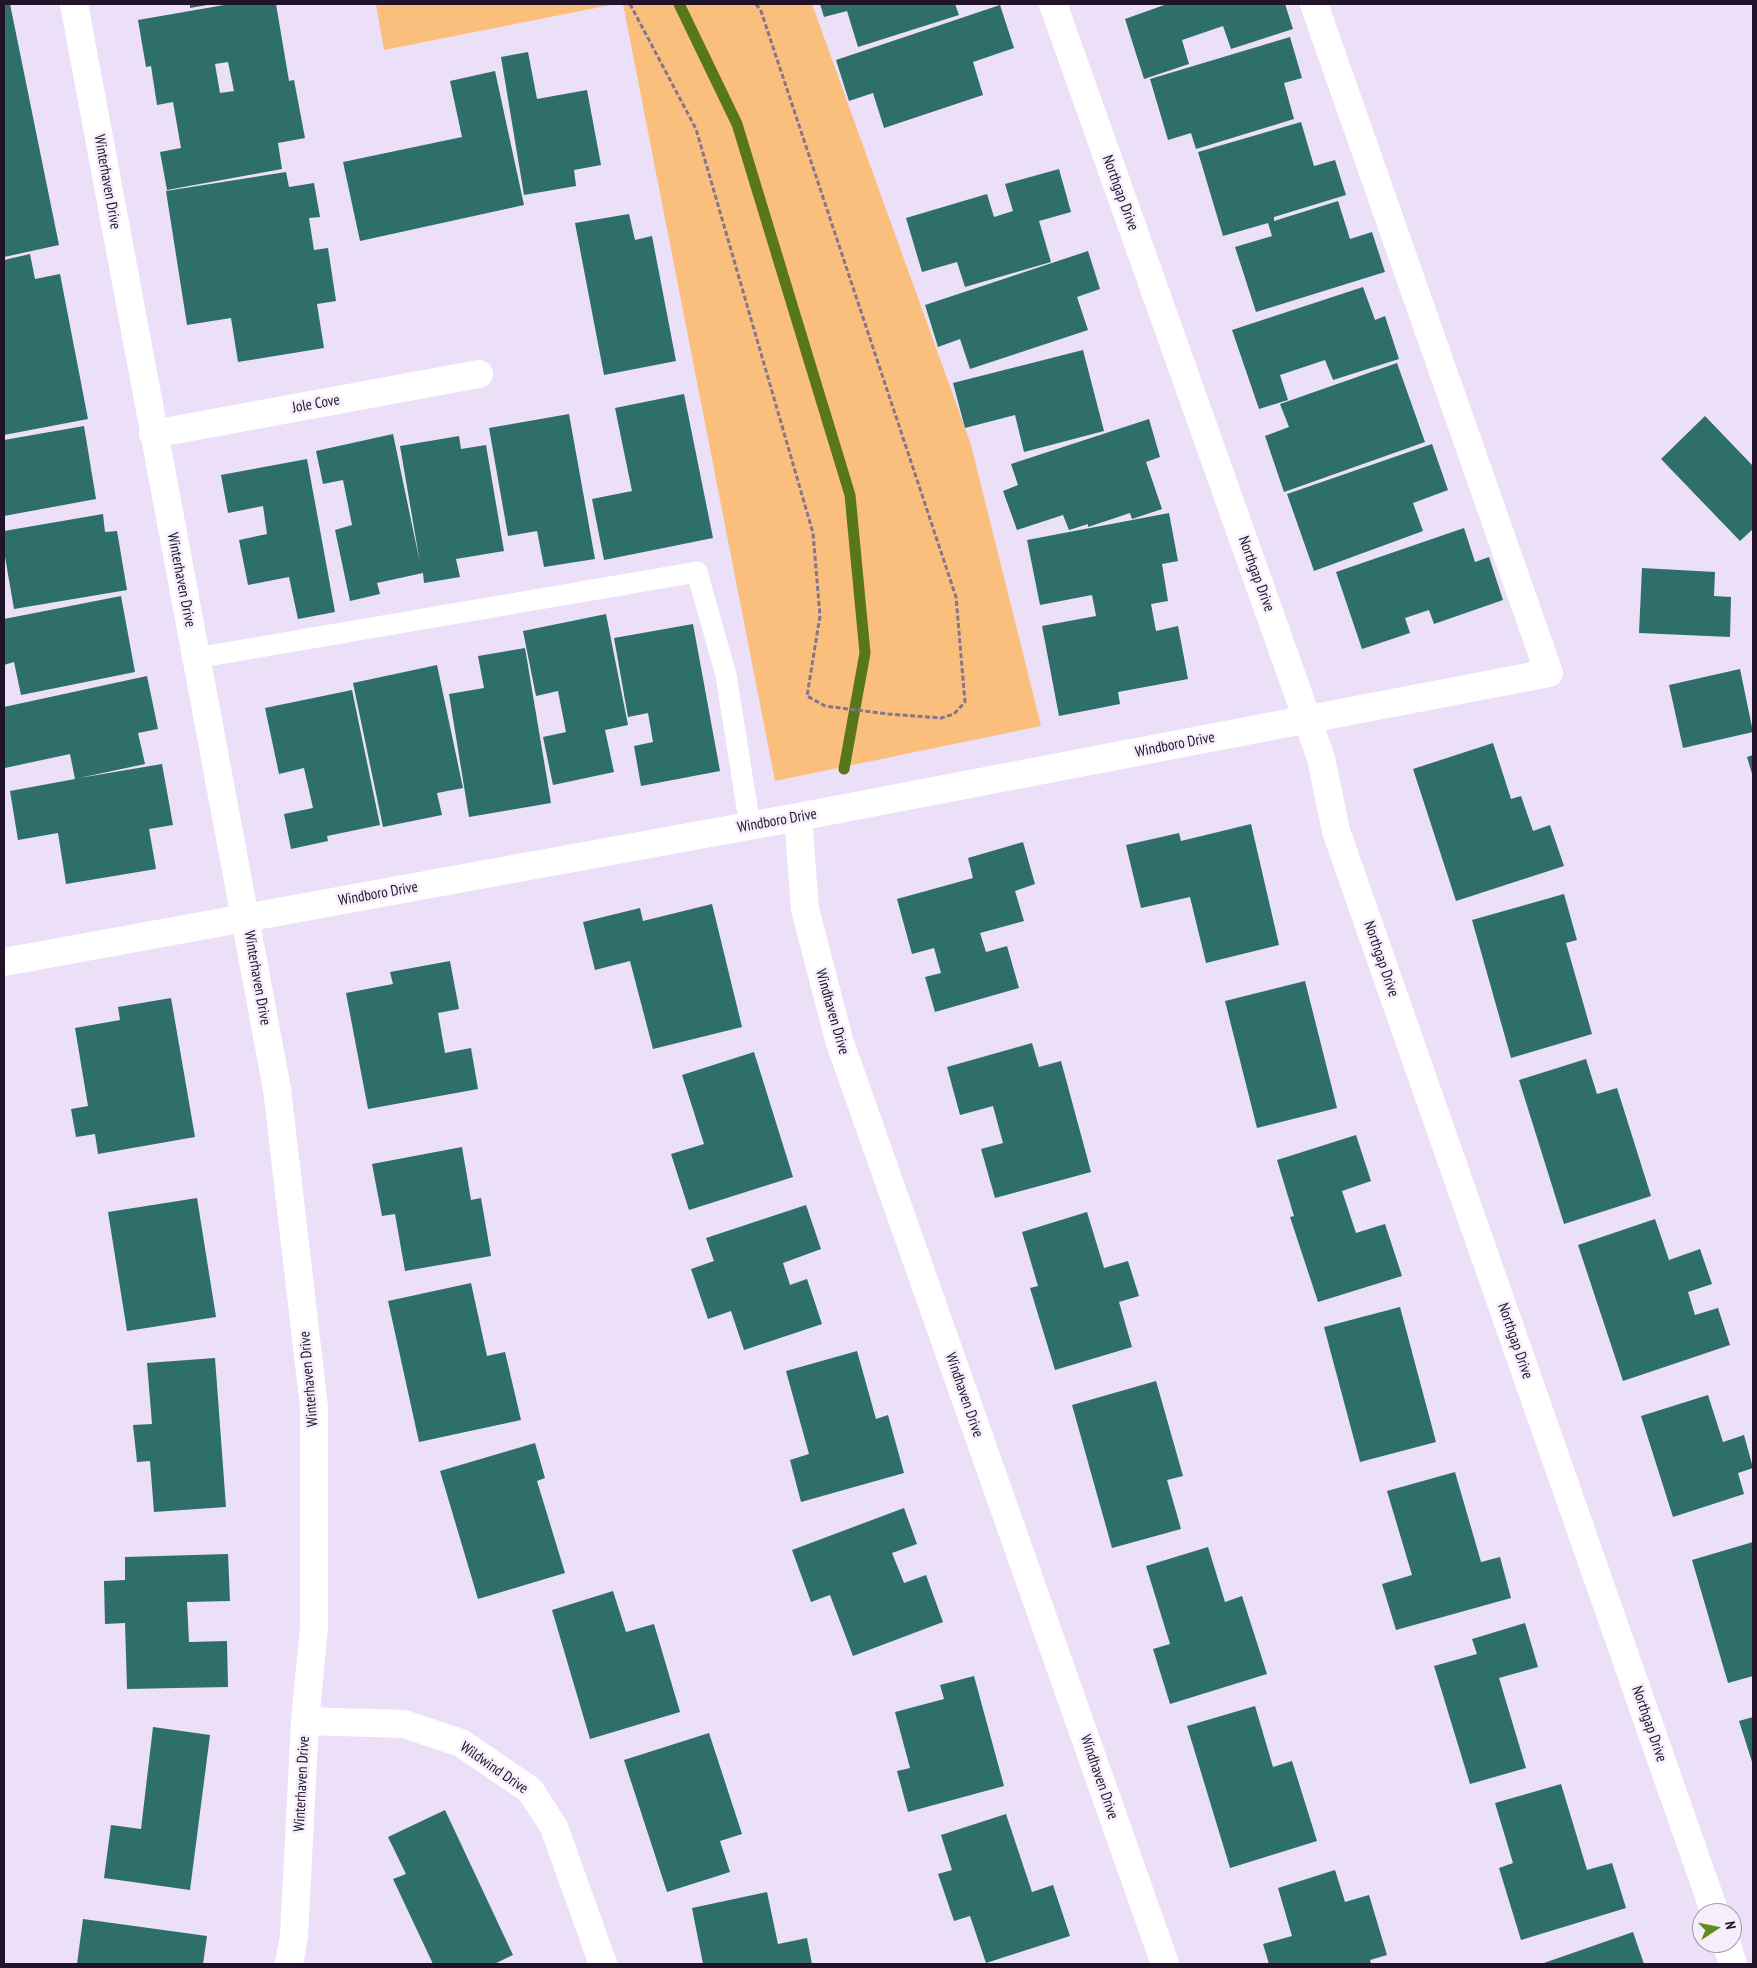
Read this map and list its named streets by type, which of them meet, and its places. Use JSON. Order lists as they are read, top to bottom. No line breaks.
{"streets":{"street":["Winterhaven Drive","Northgap Drive","Jole Cove","Windboro Drive","Windhaven Drive","Wildwind Drive"]},"crossings":[["Winterhaven Drive","Jole Cove"],["Winterhaven Drive","Windboro Drive"],["Winterhaven Drive","Wildwind Drive"],["Northgap Drive","Windboro Drive"],["Windboro Drive","Windhaven Drive"]],"north":"right"}
